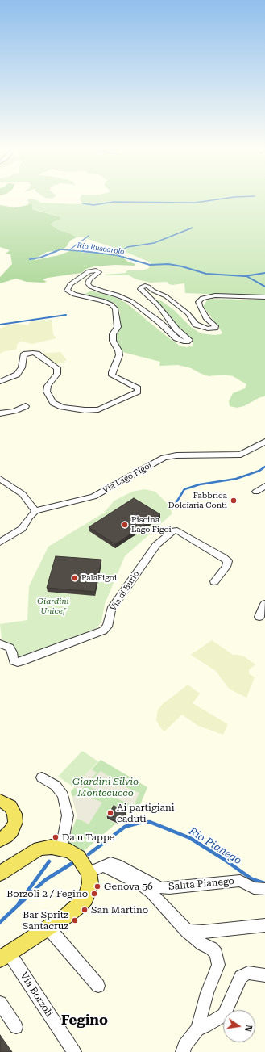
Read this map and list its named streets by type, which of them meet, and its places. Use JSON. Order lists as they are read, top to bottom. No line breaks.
{"streets":{"main road":["Via Borzoli"],"street":["Via Lago Figoi","Via di Burlo","Salita Pianego"]},"districts":["Fegino"],"water":["Rio Ruscarolo","Rio Pianego"],"parks":["Giardini Unicef","Giardini Silvio Montecucco"],"places":["Fabbrica Dolciaria Conti","Piscina Lago Figoi","PalaFigoi","Ai partigiani caduti","Da u Tappe","Genova 56","Borzoli 2 / Fegino","San Martino","Bar Spritz Santacruz"],"north":"right"}
